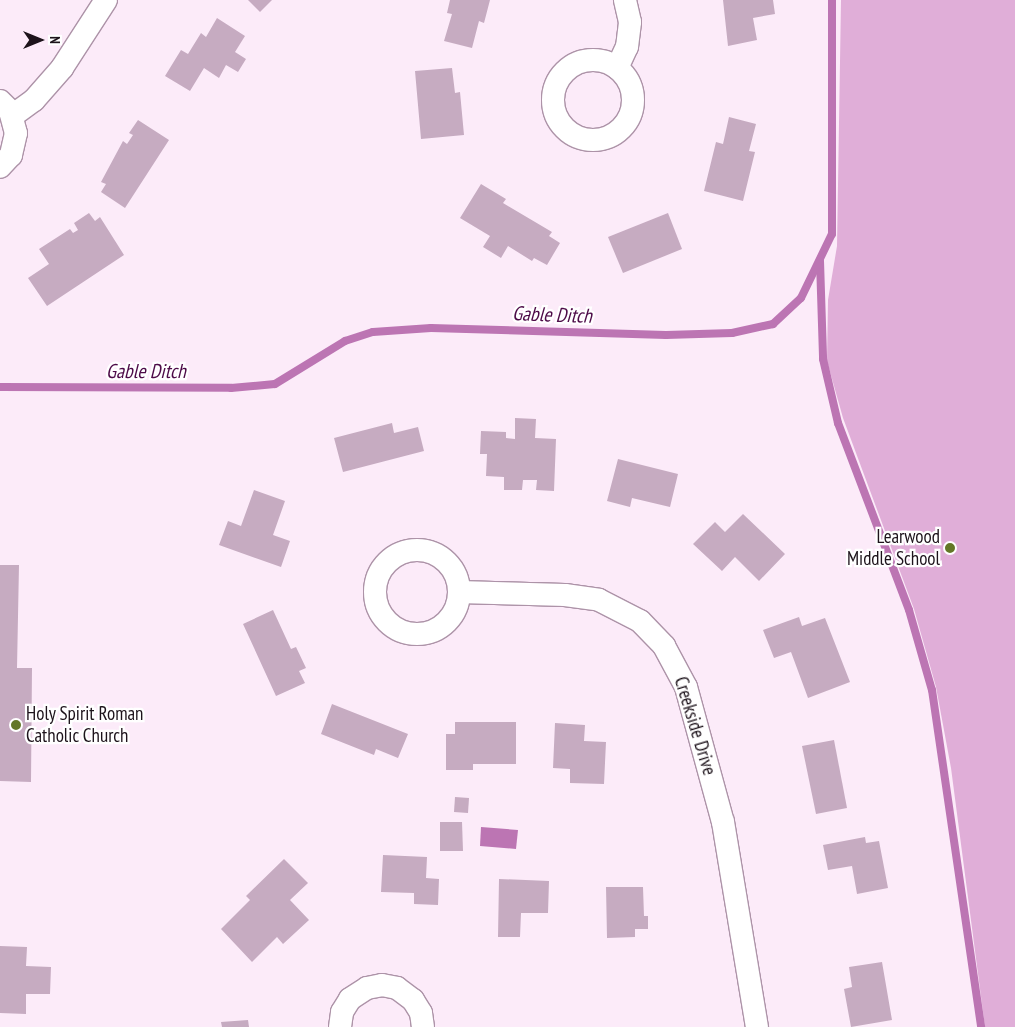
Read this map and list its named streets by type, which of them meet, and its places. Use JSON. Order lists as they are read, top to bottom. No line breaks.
{"streets":{"street":["Creekside Drive"]},"water":["Gable Ditch"],"places":["Learwood Middle School","Holy Spirit Roman Catholic Church"],"north":"right"}
